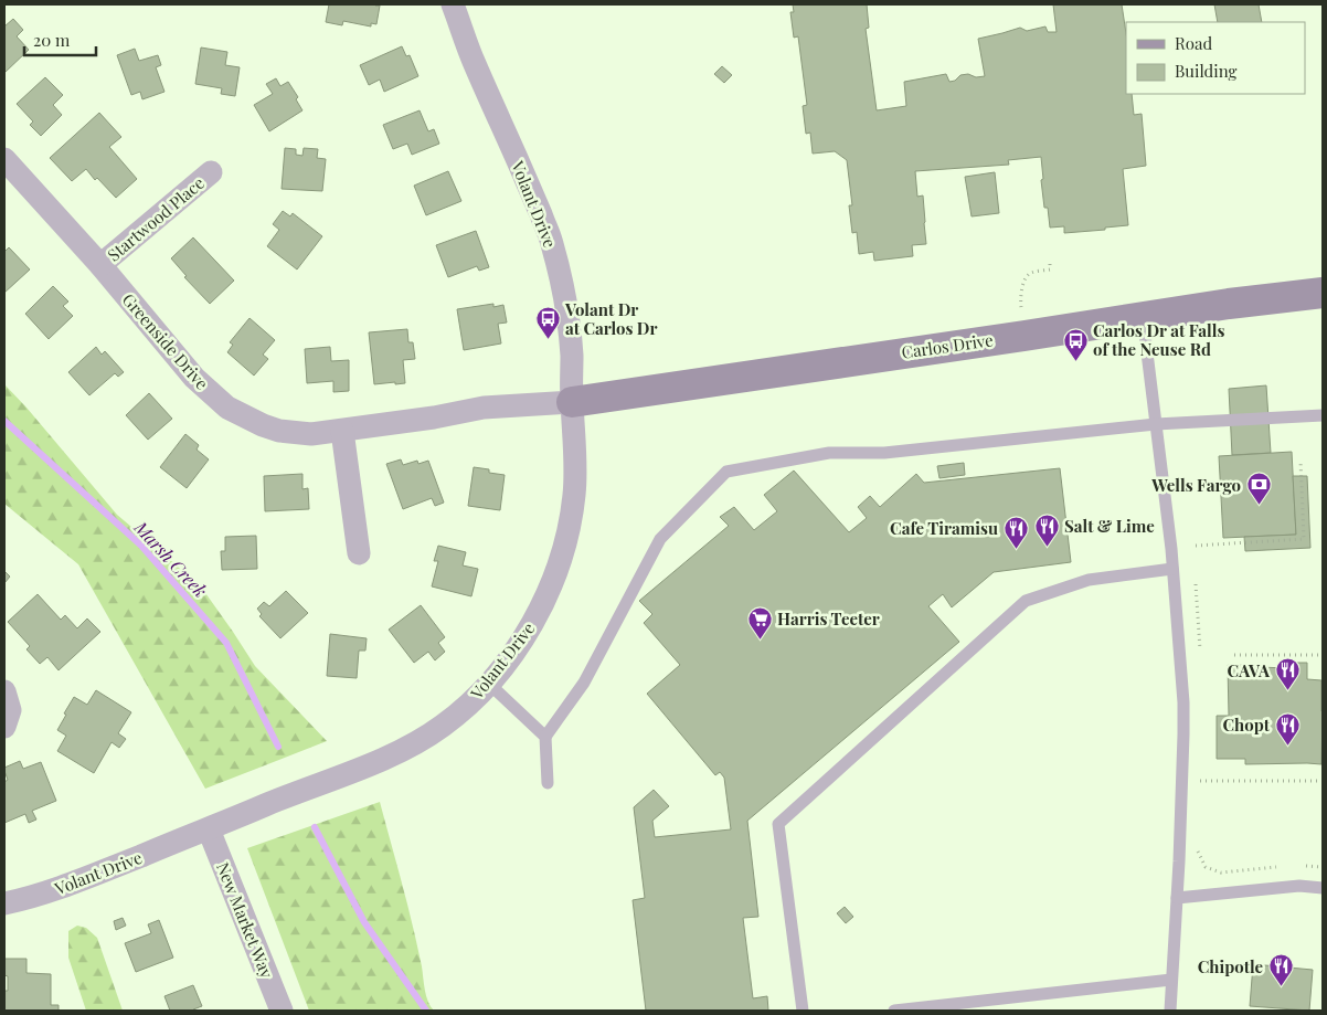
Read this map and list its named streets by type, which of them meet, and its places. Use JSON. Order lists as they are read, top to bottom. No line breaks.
{"streets":{"street":["Volant Drive","Startwood Place","Greenside Drive","Carlos Drive","New Market Way"]},"crossings":[["Volant Drive","Greenside Drive"],["Volant Drive","Carlos Drive"],["Volant Drive","New Market Way"],["Startwood Place","Greenside Drive"],["Greenside Drive","Carlos Drive"]],"water":["Marsh Creek"],"places":{"bus stop":["Volant Dr at Carlos Dr","Carlos Dr at Falls of the Neuse Rd"],"bank":["Wells Fargo"],"restaurant":["Salt & Lime","Cafe Tiramisu","CAVA","Chopt","Chipotle"],"supermarket":["Harris Teeter"]},"legend":["Road","Building"],"scale_bar":"20 m"}
